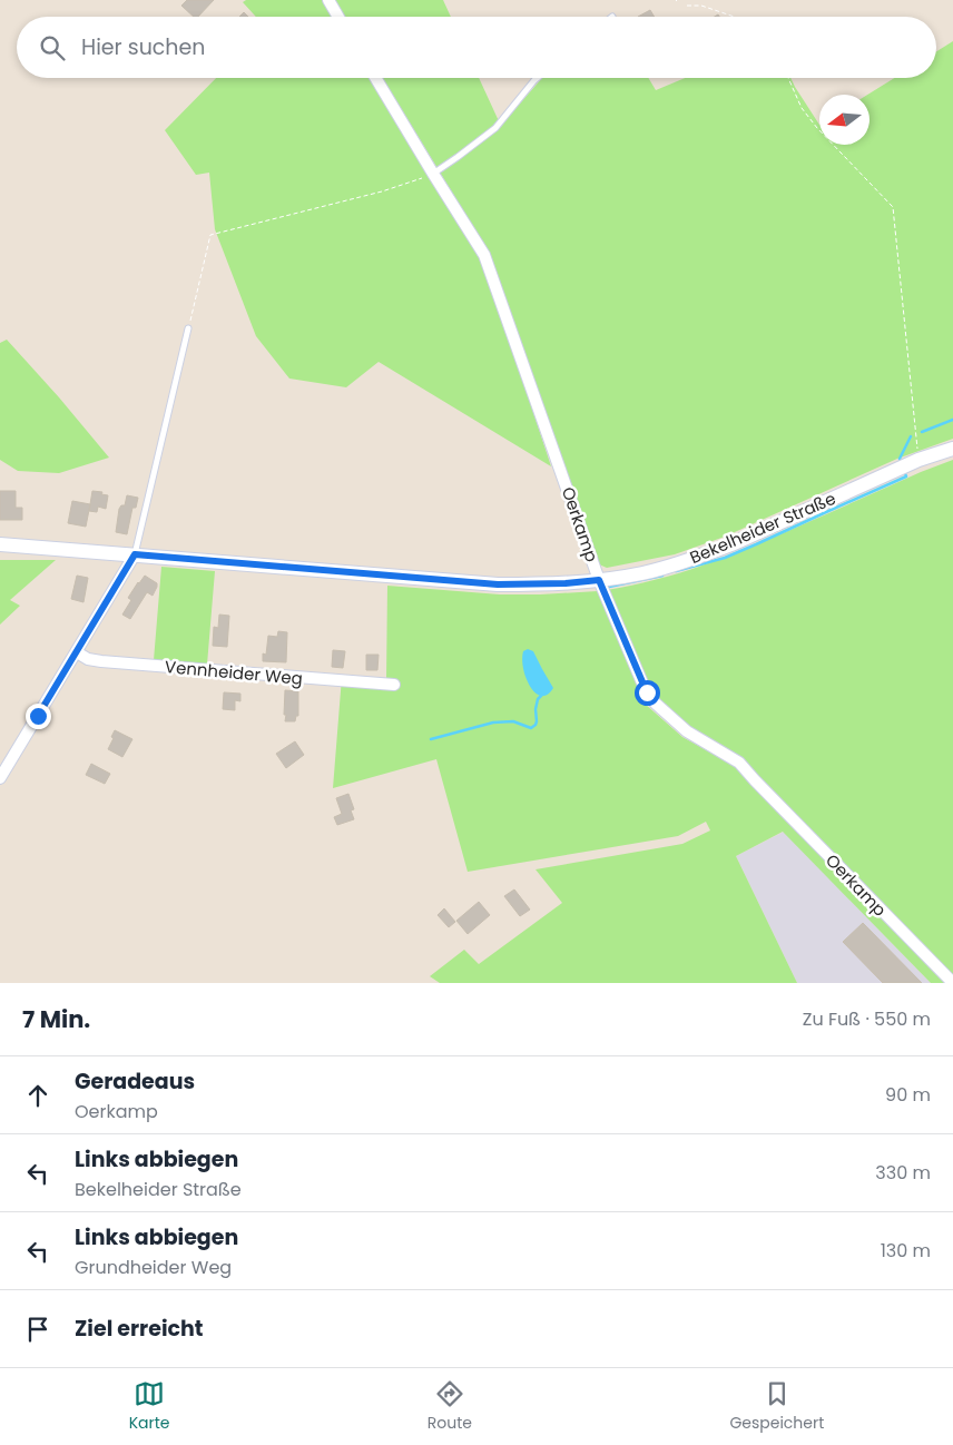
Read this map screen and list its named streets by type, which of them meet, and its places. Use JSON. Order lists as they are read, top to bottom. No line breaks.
{"streets":{"street":["Oerkamp","Bekelheider Straße","Vennheider Weg"]},"crossings":[["Oerkamp","Bekelheider Straße"]],"north":"left","page":{"search":"Hier suchen","heading":["7 Min.","Zu Fuß · 550 m"],"list":[["Geradeaus","Oerkamp","90 m"],["Links abbiegen","Bekelheider Straße","330 m"],["Links abbiegen","Grundheider Weg","130 m"],"Ziel erreicht"],"nav":["Karte","Route","Gespeichert"]}}
